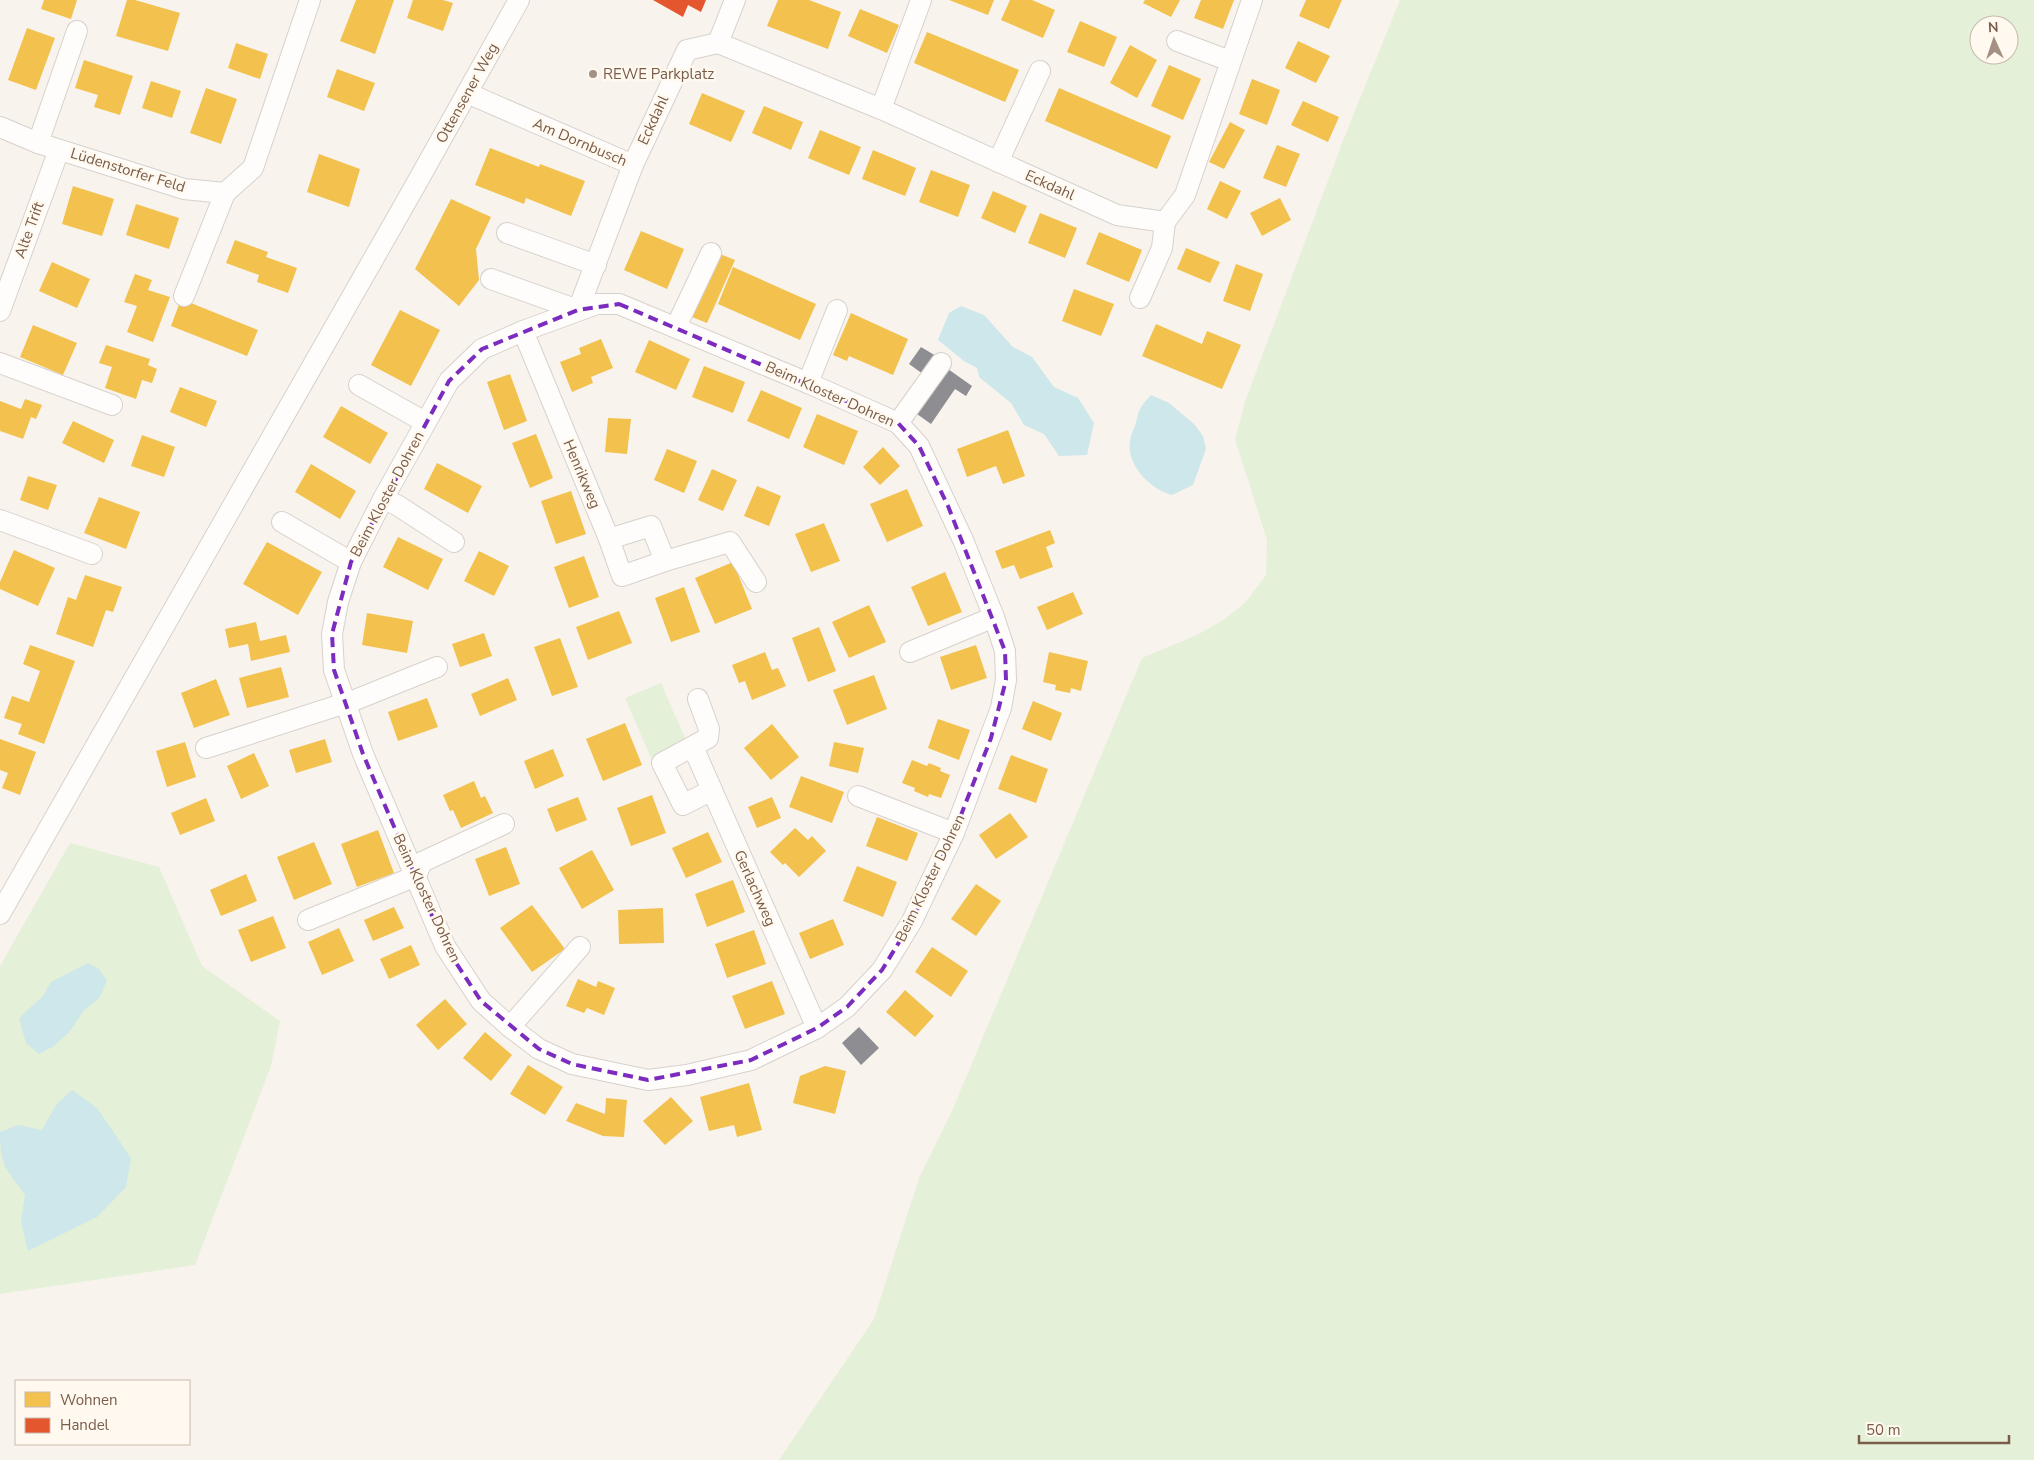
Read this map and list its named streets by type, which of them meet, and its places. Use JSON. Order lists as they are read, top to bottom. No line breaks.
{"streets":{"street":["Ottensener Weg","Eckdahl","Am Dornbusch","Lüdenstorfer Feld","Alte Trift","Beim Kloster Dohren","Henrikweg","Gerlachweg"]},"crossings":[["Ottensener Weg","Am Dornbusch"],["Eckdahl","Am Dornbusch"],["Am Dornbusch","Beim Kloster Dohren"],["Lüdenstorfer Feld","Alte Trift"],["Beim Kloster Dohren","Henrikweg"],["Beim Kloster Dohren","Gerlachweg"]],"places":["REWE Parkplatz"],"legend":["Wohnen","Handel"],"scale_bar":"50 m","north":"top"}
